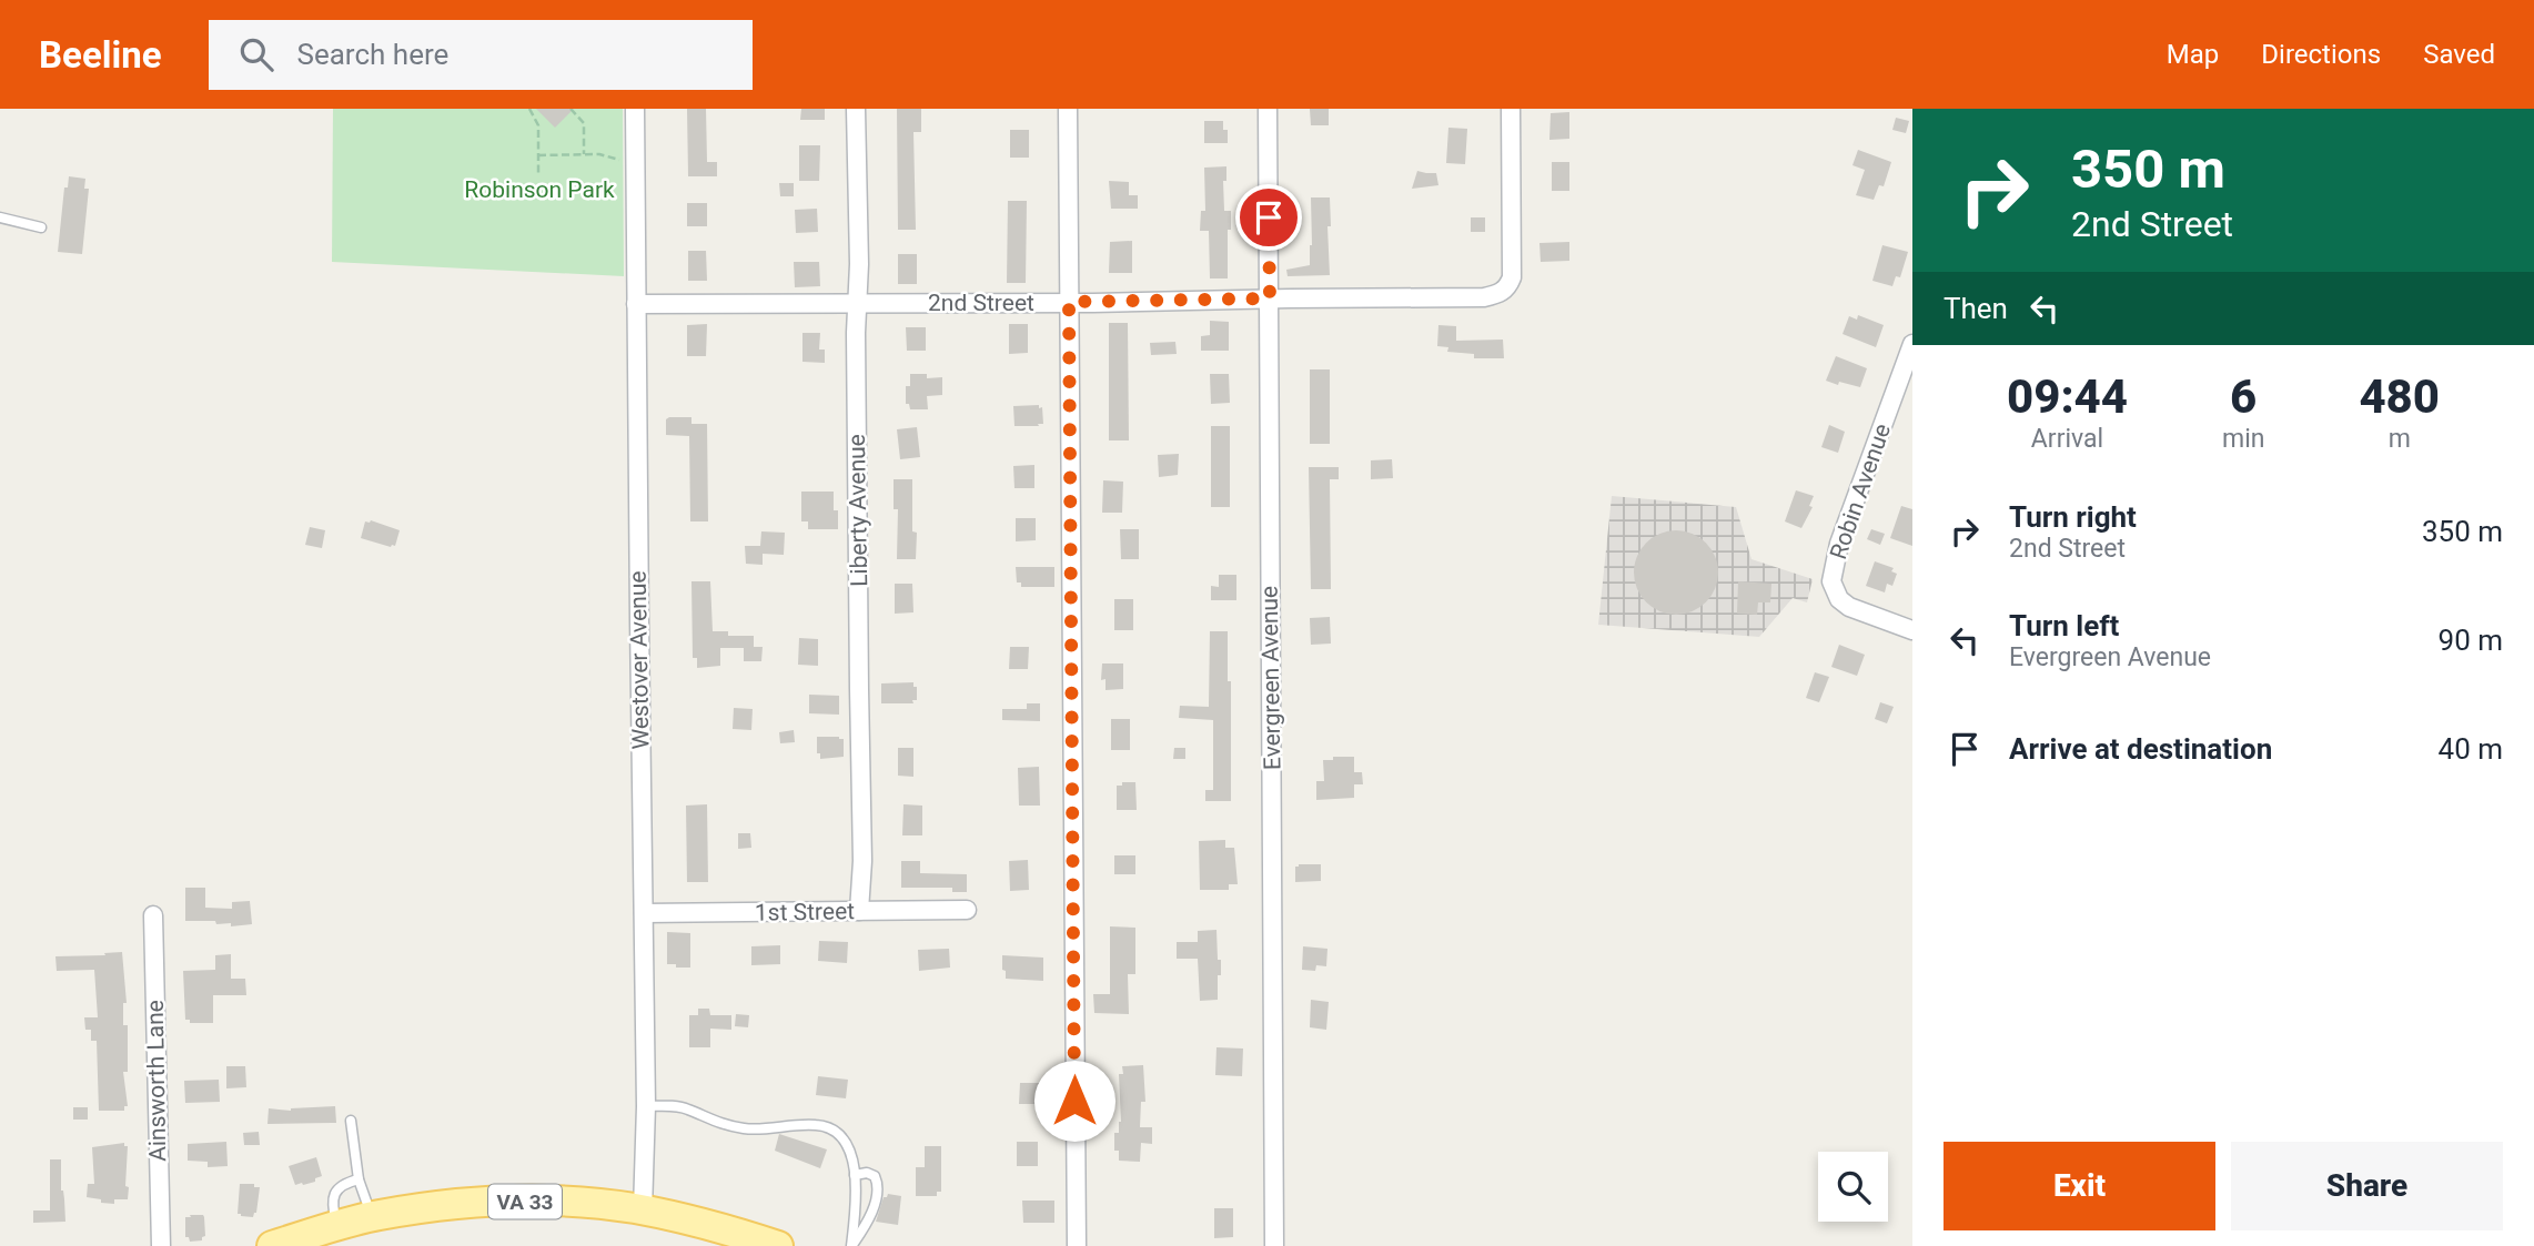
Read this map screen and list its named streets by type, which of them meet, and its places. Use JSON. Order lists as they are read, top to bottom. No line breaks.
{"streets":{"main road":["VA 33"],"street":["2nd Street","Robin Avenue","Liberty Avenue","Westover Avenue","Evergreen Avenue","1st Street","Ainsworth Lane"]},"crossings":[["2nd Street","Liberty Avenue"],["2nd Street","Westover Avenue"],["2nd Street","Evergreen Avenue"],["Liberty Avenue","1st Street"],["Westover Avenue","1st Street"],["Westover Avenue","VA 33"]],"parks":["Robinson Park"],"page":{"header":"Beeline","search":"Search here","nav":["Map","Directions","Saved"],"turn":["350 m","2nd Street"],"then":"Then","eta":["09:44","Arrival","6","min","480","m"],"list":[{"name":"Turn right","note":"2nd Street","value":"350 m"},{"name":"Turn left","note":"Evergreen Avenue","value":"90 m"},{"name":"Arrive at destination","value":"40 m"}],"buttons":["Exit","Share"]}}
